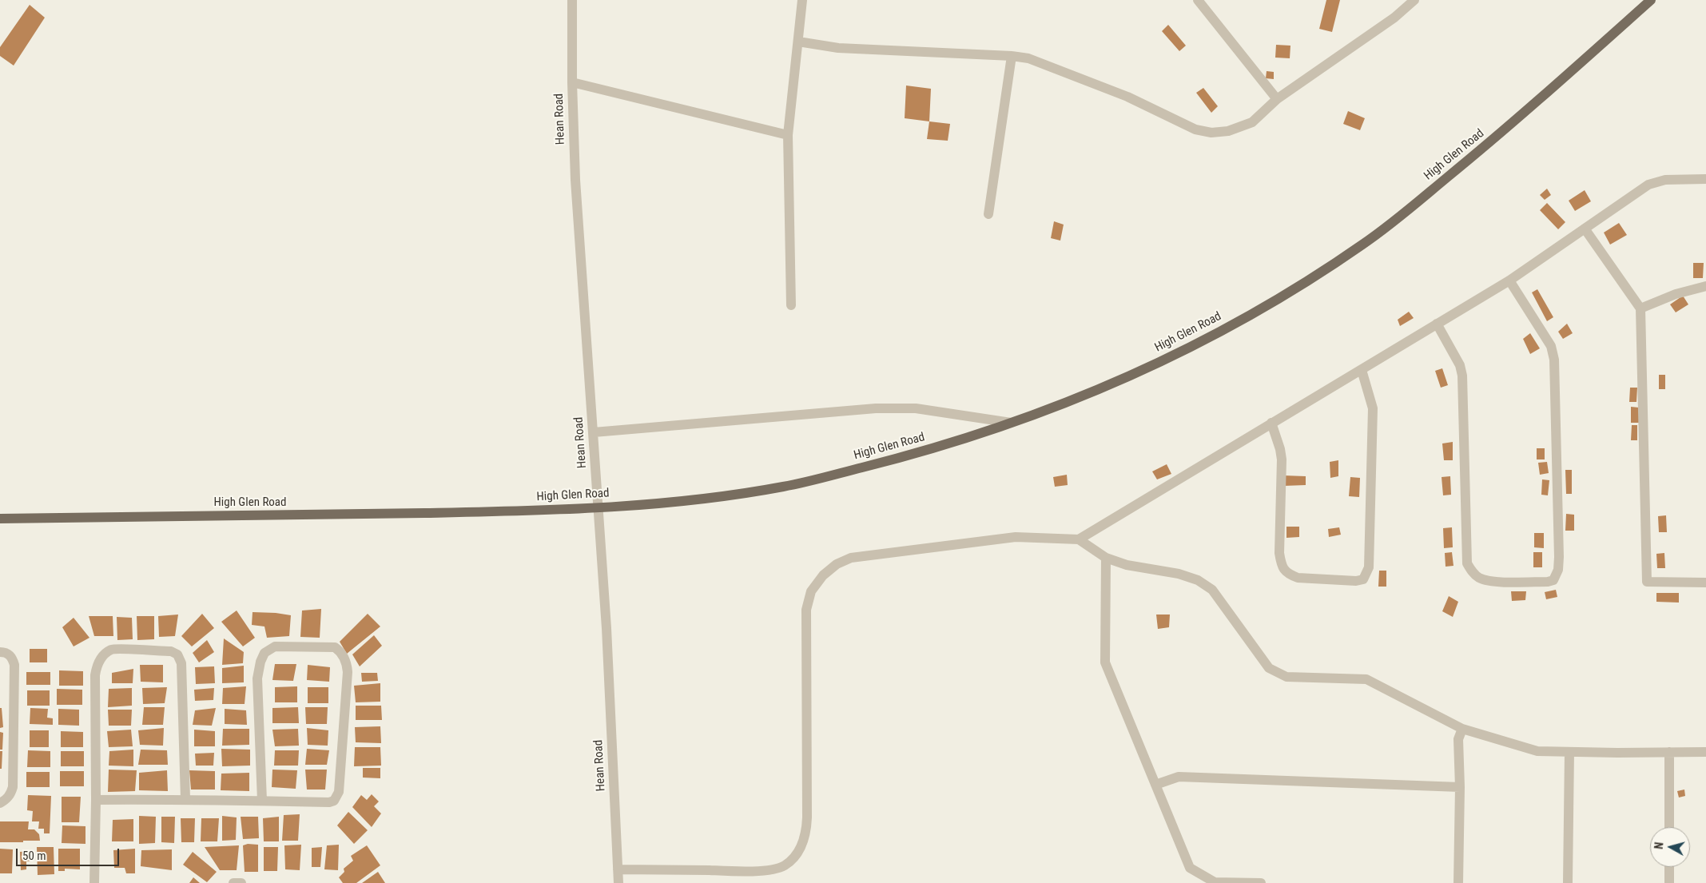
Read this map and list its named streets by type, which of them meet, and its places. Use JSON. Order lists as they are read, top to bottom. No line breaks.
{"streets":{"main road":["High Glen Road"],"street":["Hean Road"]},"crossings":[["Hean Road","High Glen Road"]],"scale_bar":"50 m","north":"left"}
